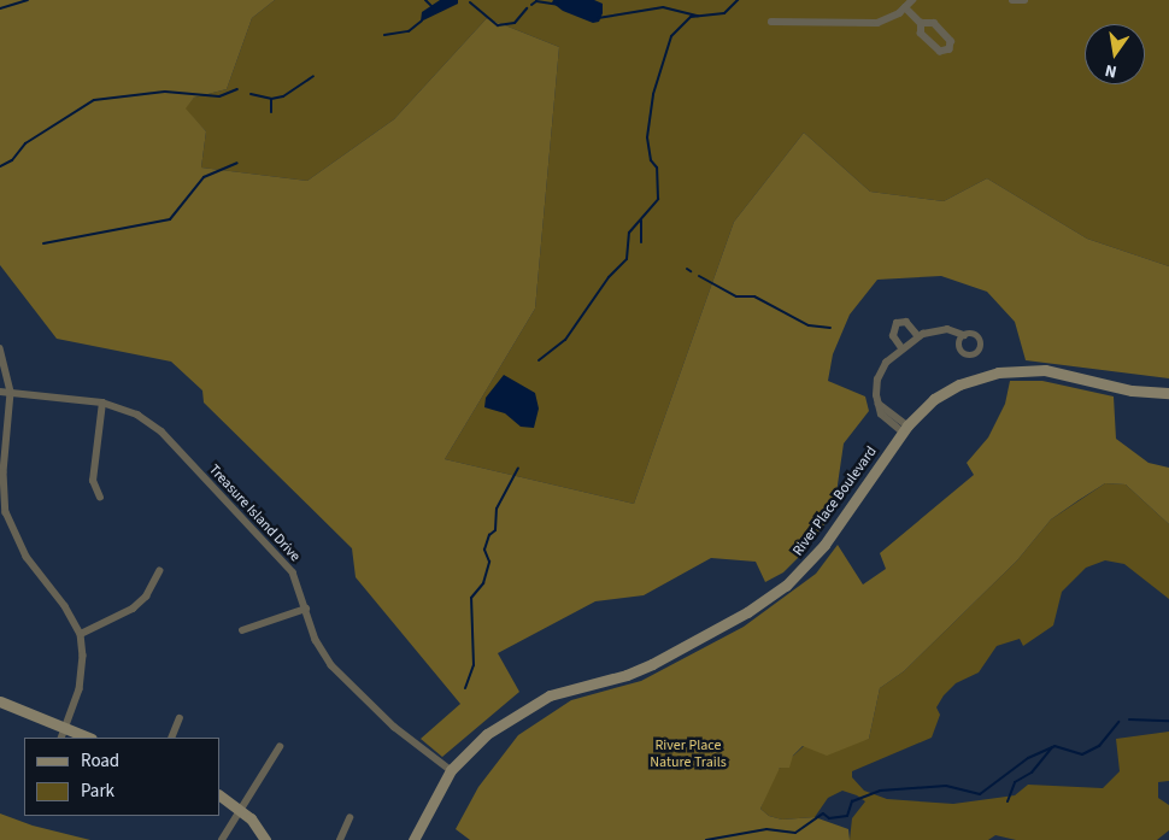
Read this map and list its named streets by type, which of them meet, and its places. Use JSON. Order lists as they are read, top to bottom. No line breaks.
{"streets":{"street":["River Place Boulevard","Treasure Island Drive"]},"crossings":[["River Place Boulevard","Treasure Island Drive"]],"parks":["River Place Nature Trails"],"legend":["Road","Park"],"north":"bottom"}
